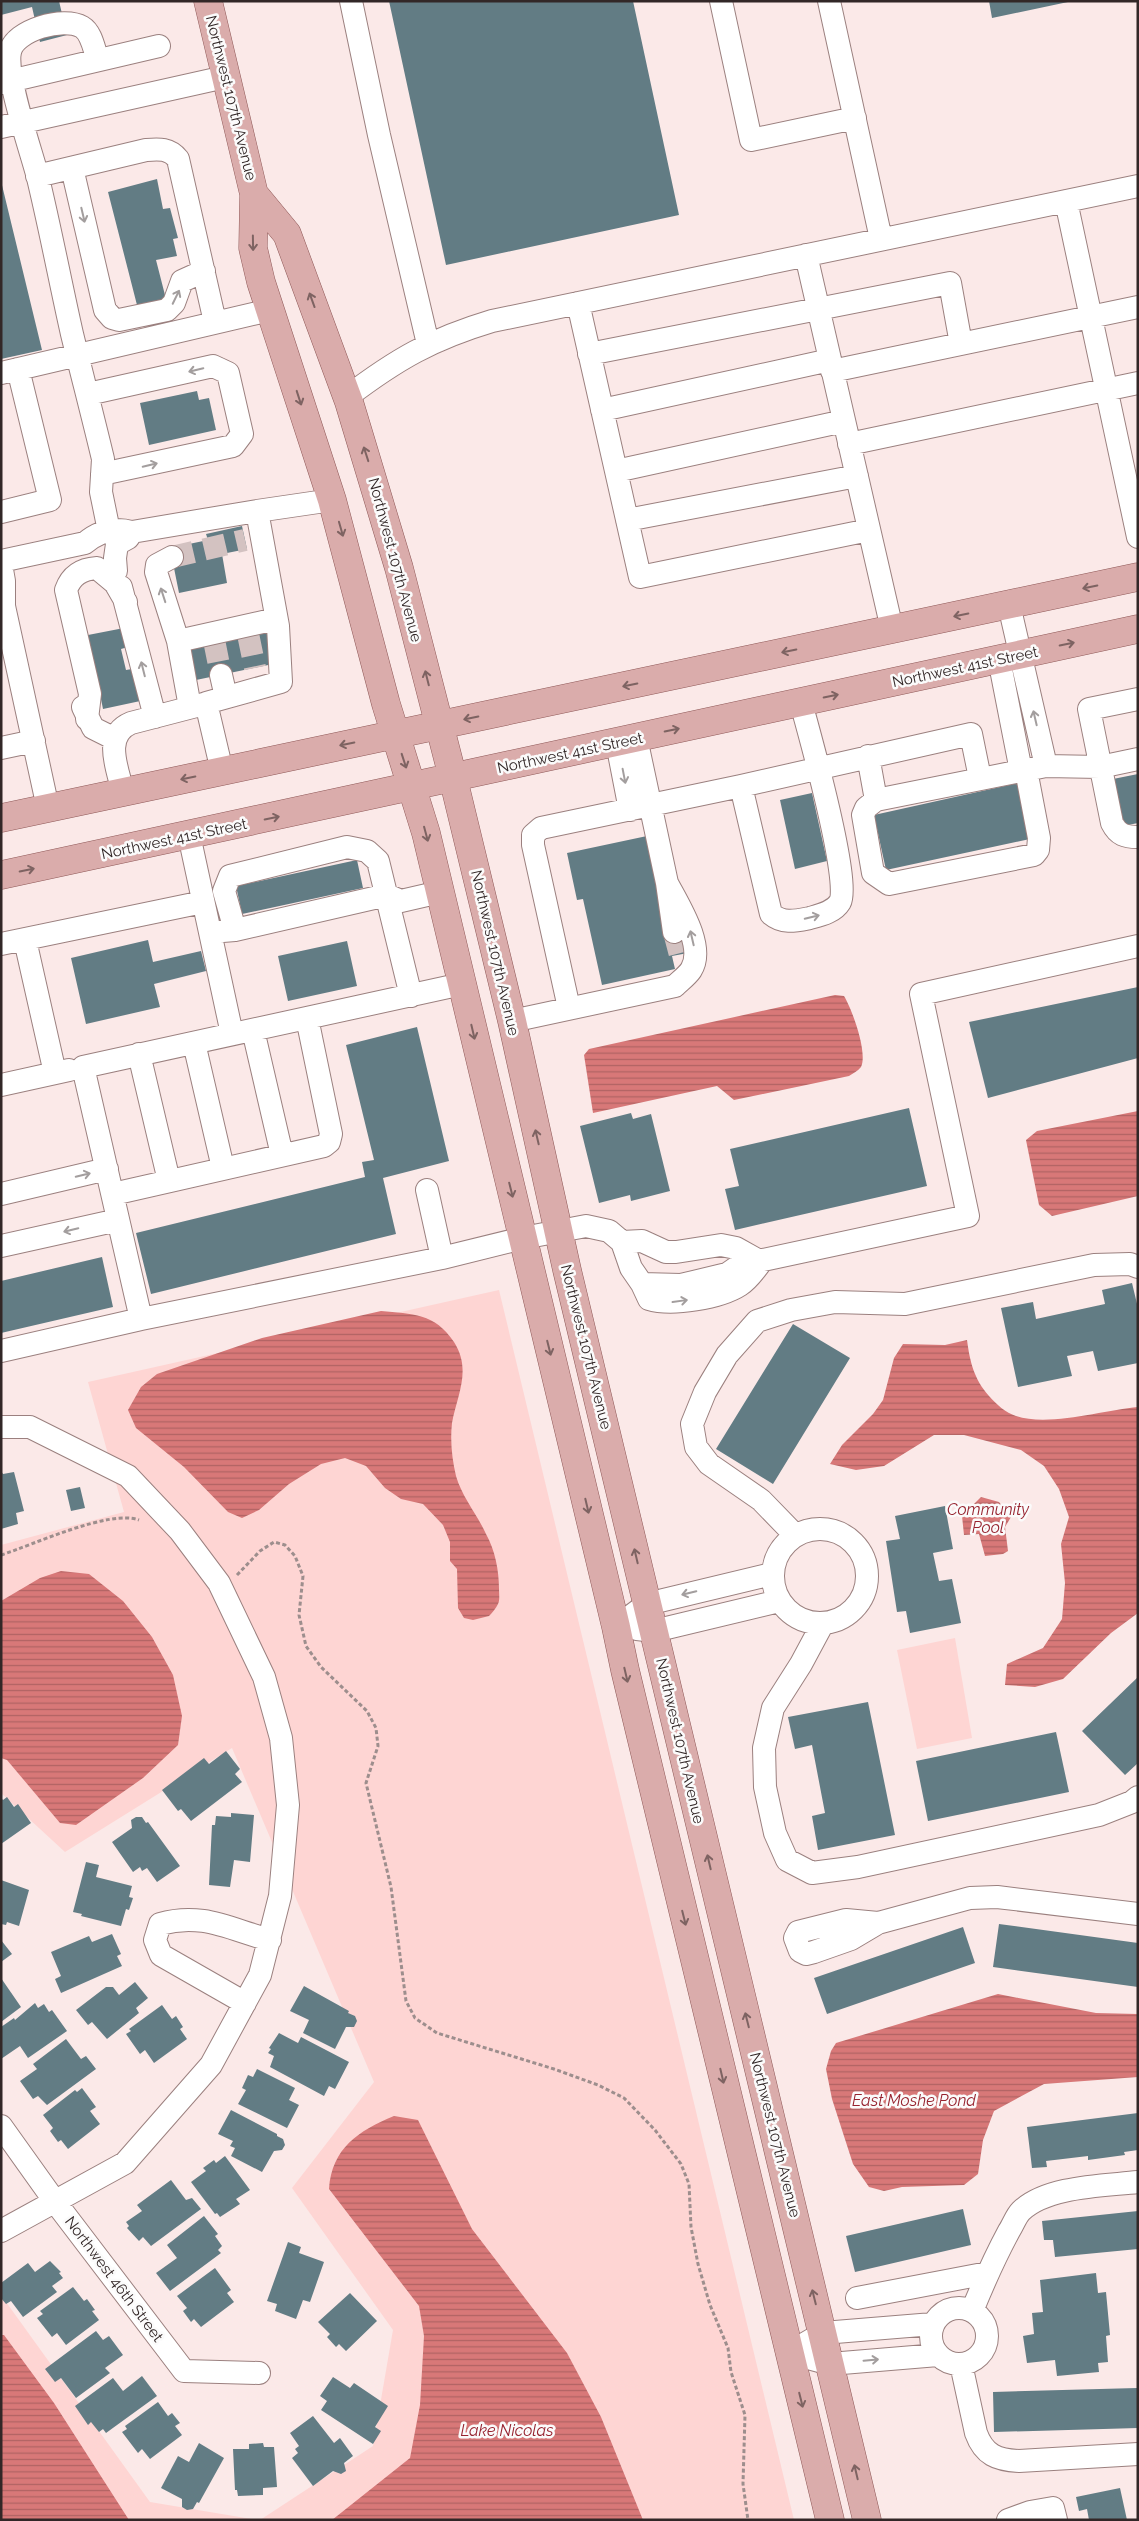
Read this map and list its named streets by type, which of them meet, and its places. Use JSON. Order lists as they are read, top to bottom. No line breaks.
{"streets":{"main road":["Northwest 107th Avenue","Northwest 41st Street"],"street":["Northwest 46th Street"]},"crossings":[["Northwest 107th Avenue","Northwest 41st Street"]],"water":["Community Pool","East Moshe Pond","Lake Nicolas"]}
